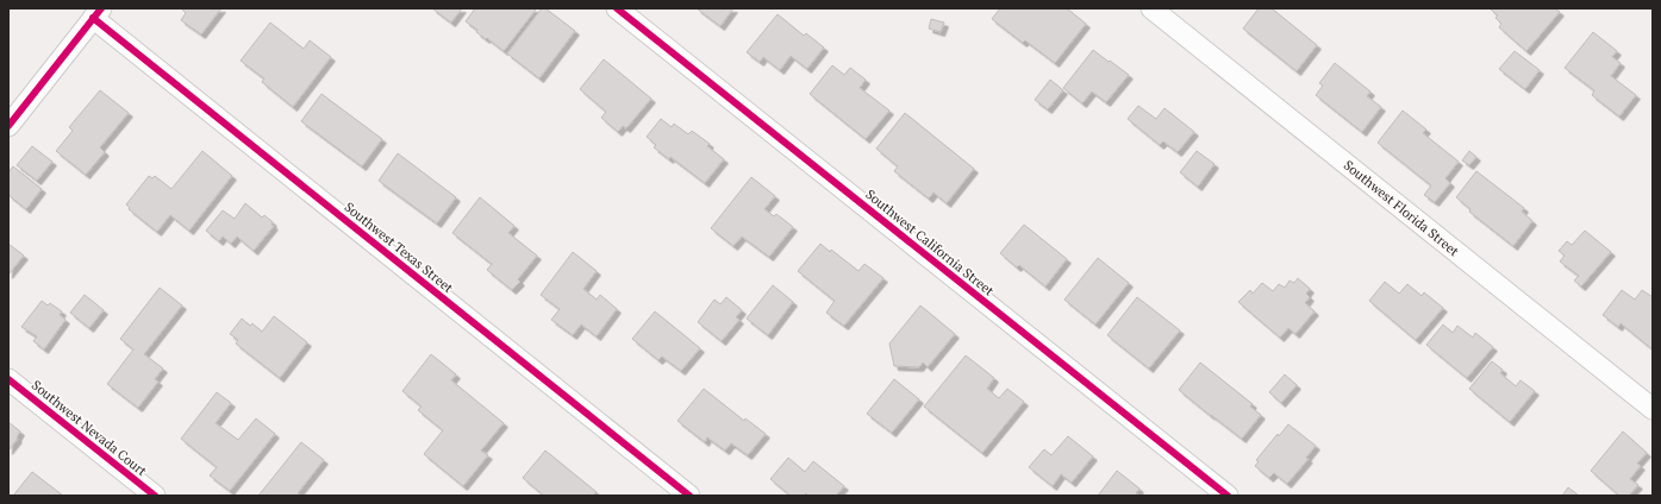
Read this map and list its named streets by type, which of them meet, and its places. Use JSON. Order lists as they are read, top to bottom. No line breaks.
{"streets":{"street":["Southwest Florida Street","Southwest California Street","Southwest Texas Street","Southwest Nevada Court"]}}
